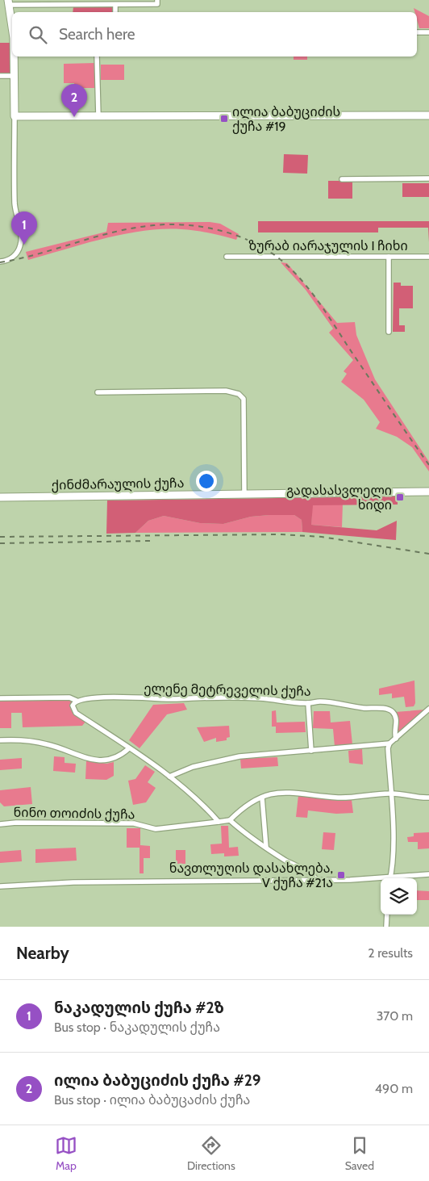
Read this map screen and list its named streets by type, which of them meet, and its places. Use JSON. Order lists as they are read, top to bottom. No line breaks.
{"streets":{"street":["ზურაბ იარაჯულის I ჩიხი","ქინძმარაულის ქუჩა","ელენე მეტრეველის ქუჩა","ნინო თოიძის ქუჩა"]},"places":{"transit":["ილია ბაბუციძის ქუჩა #19","გადასასვლელი ხიდი","ნავთლუღის დასახლება, V ქუჩა #21ა"]},"page":{"search":"Search here","pins":["2","1"],"heading":["Nearby","2 results"],"list":[{"mark":"1","name":"ნაკადულის ქუჩა #2ზ","note":"Bus stop · ნაკადულის ქუჩა","value":"370 m"},{"mark":"2","name":"ილია ბაბუციძის ქუჩა #29","note":"Bus stop · ილია ბაბუცაძის ქუჩა","value":"490 m"}],"nav":["Map","Directions","Saved"]}}
